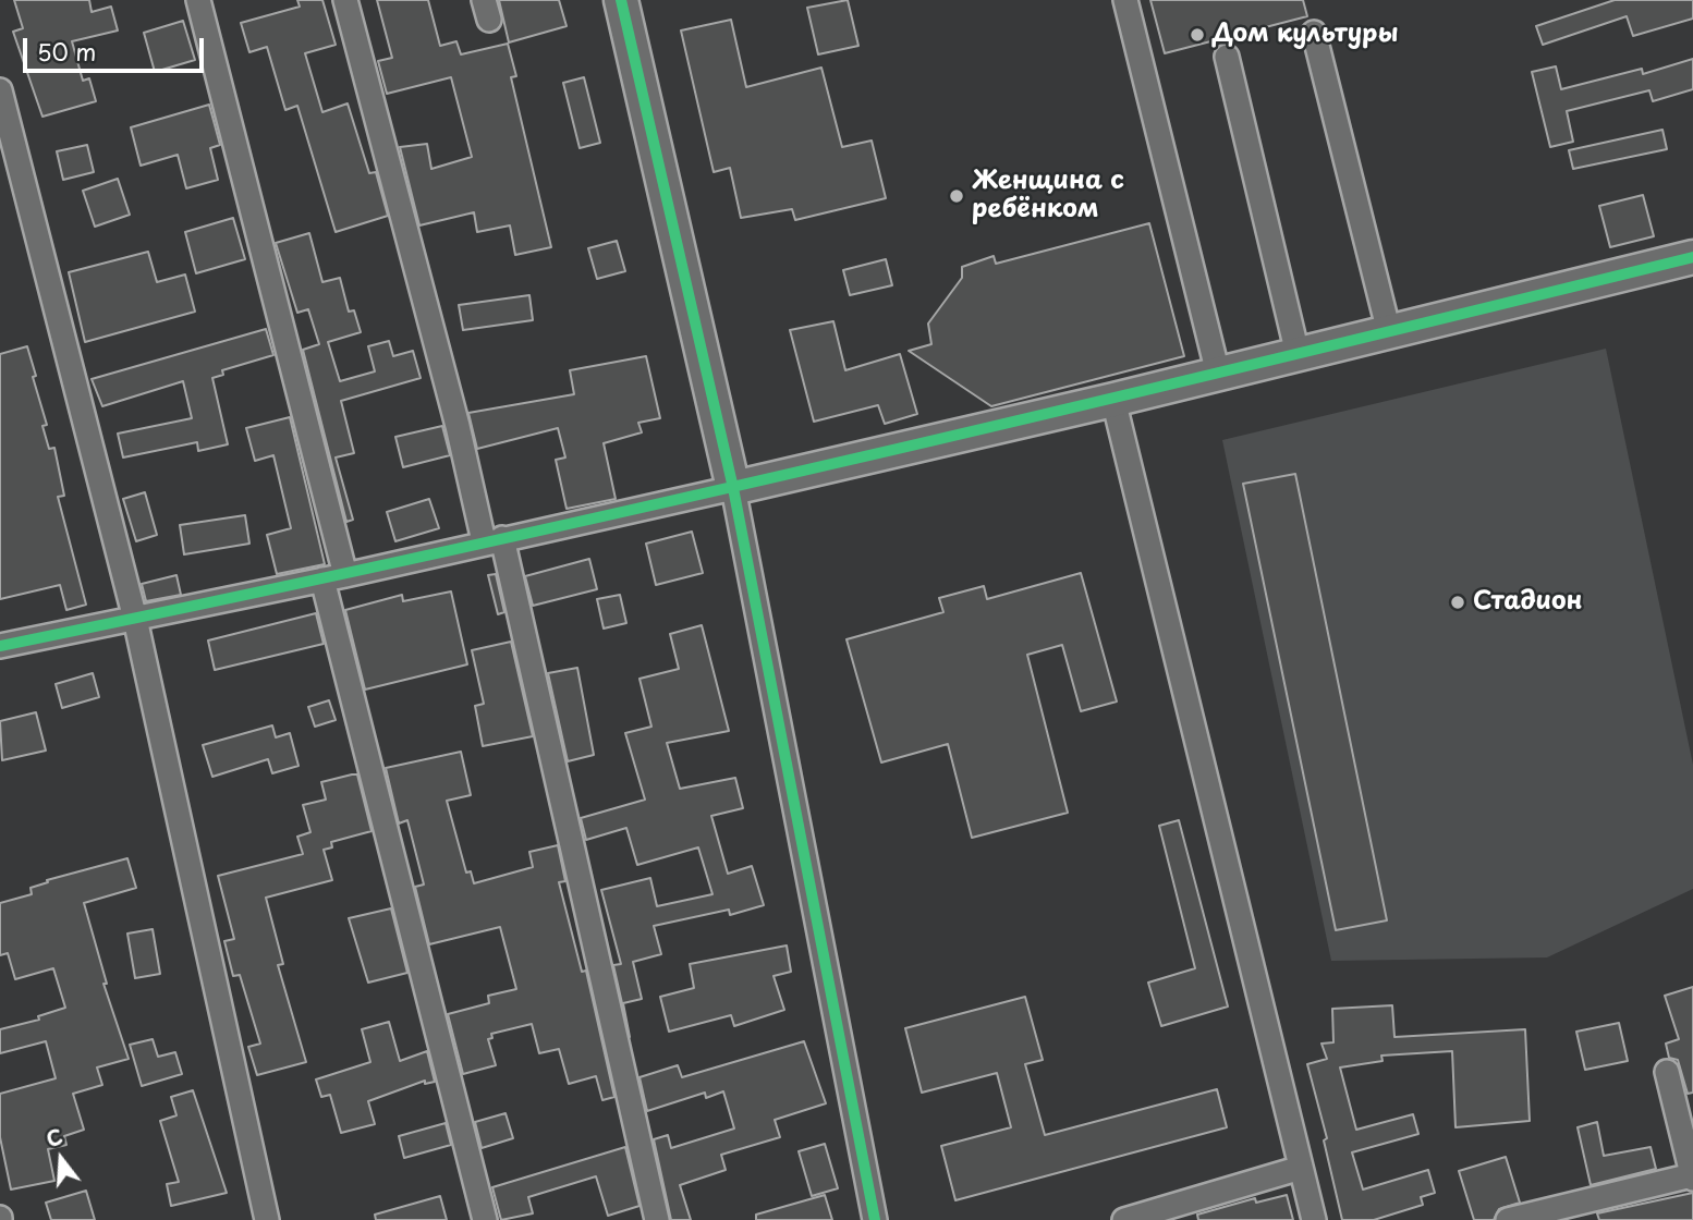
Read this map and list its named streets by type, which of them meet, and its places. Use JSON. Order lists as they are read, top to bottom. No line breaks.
{"places":["Дом культуры","Женщина с ребёнком","Стадион"],"scale_bar":"50 m","north":"top"}
